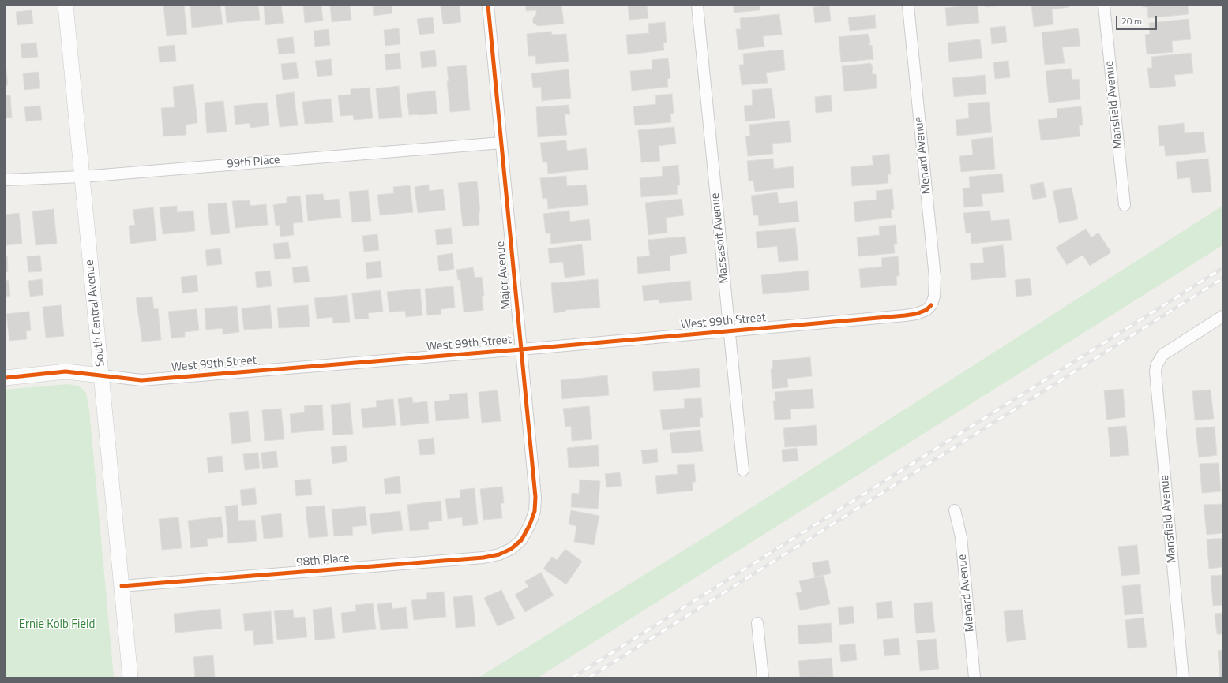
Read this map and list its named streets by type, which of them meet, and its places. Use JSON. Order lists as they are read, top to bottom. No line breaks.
{"streets":{"street":["Mansfield Avenue","Menard Avenue","99th Place","Massasoit Avenue","Major Avenue","South Central Avenue","West 99th Street","98th Place"]},"crossings":[["Menard Avenue","West 99th Street"],["99th Place","Major Avenue"],["99th Place","South Central Avenue"],["Massasoit Avenue","West 99th Street"],["Major Avenue","West 99th Street"],["Major Avenue","98th Place"],["South Central Avenue","West 99th Street"],["South Central Avenue","98th Place"]],"parks":["Ernie Kolb Field"],"scale_bar":"20 m"}
